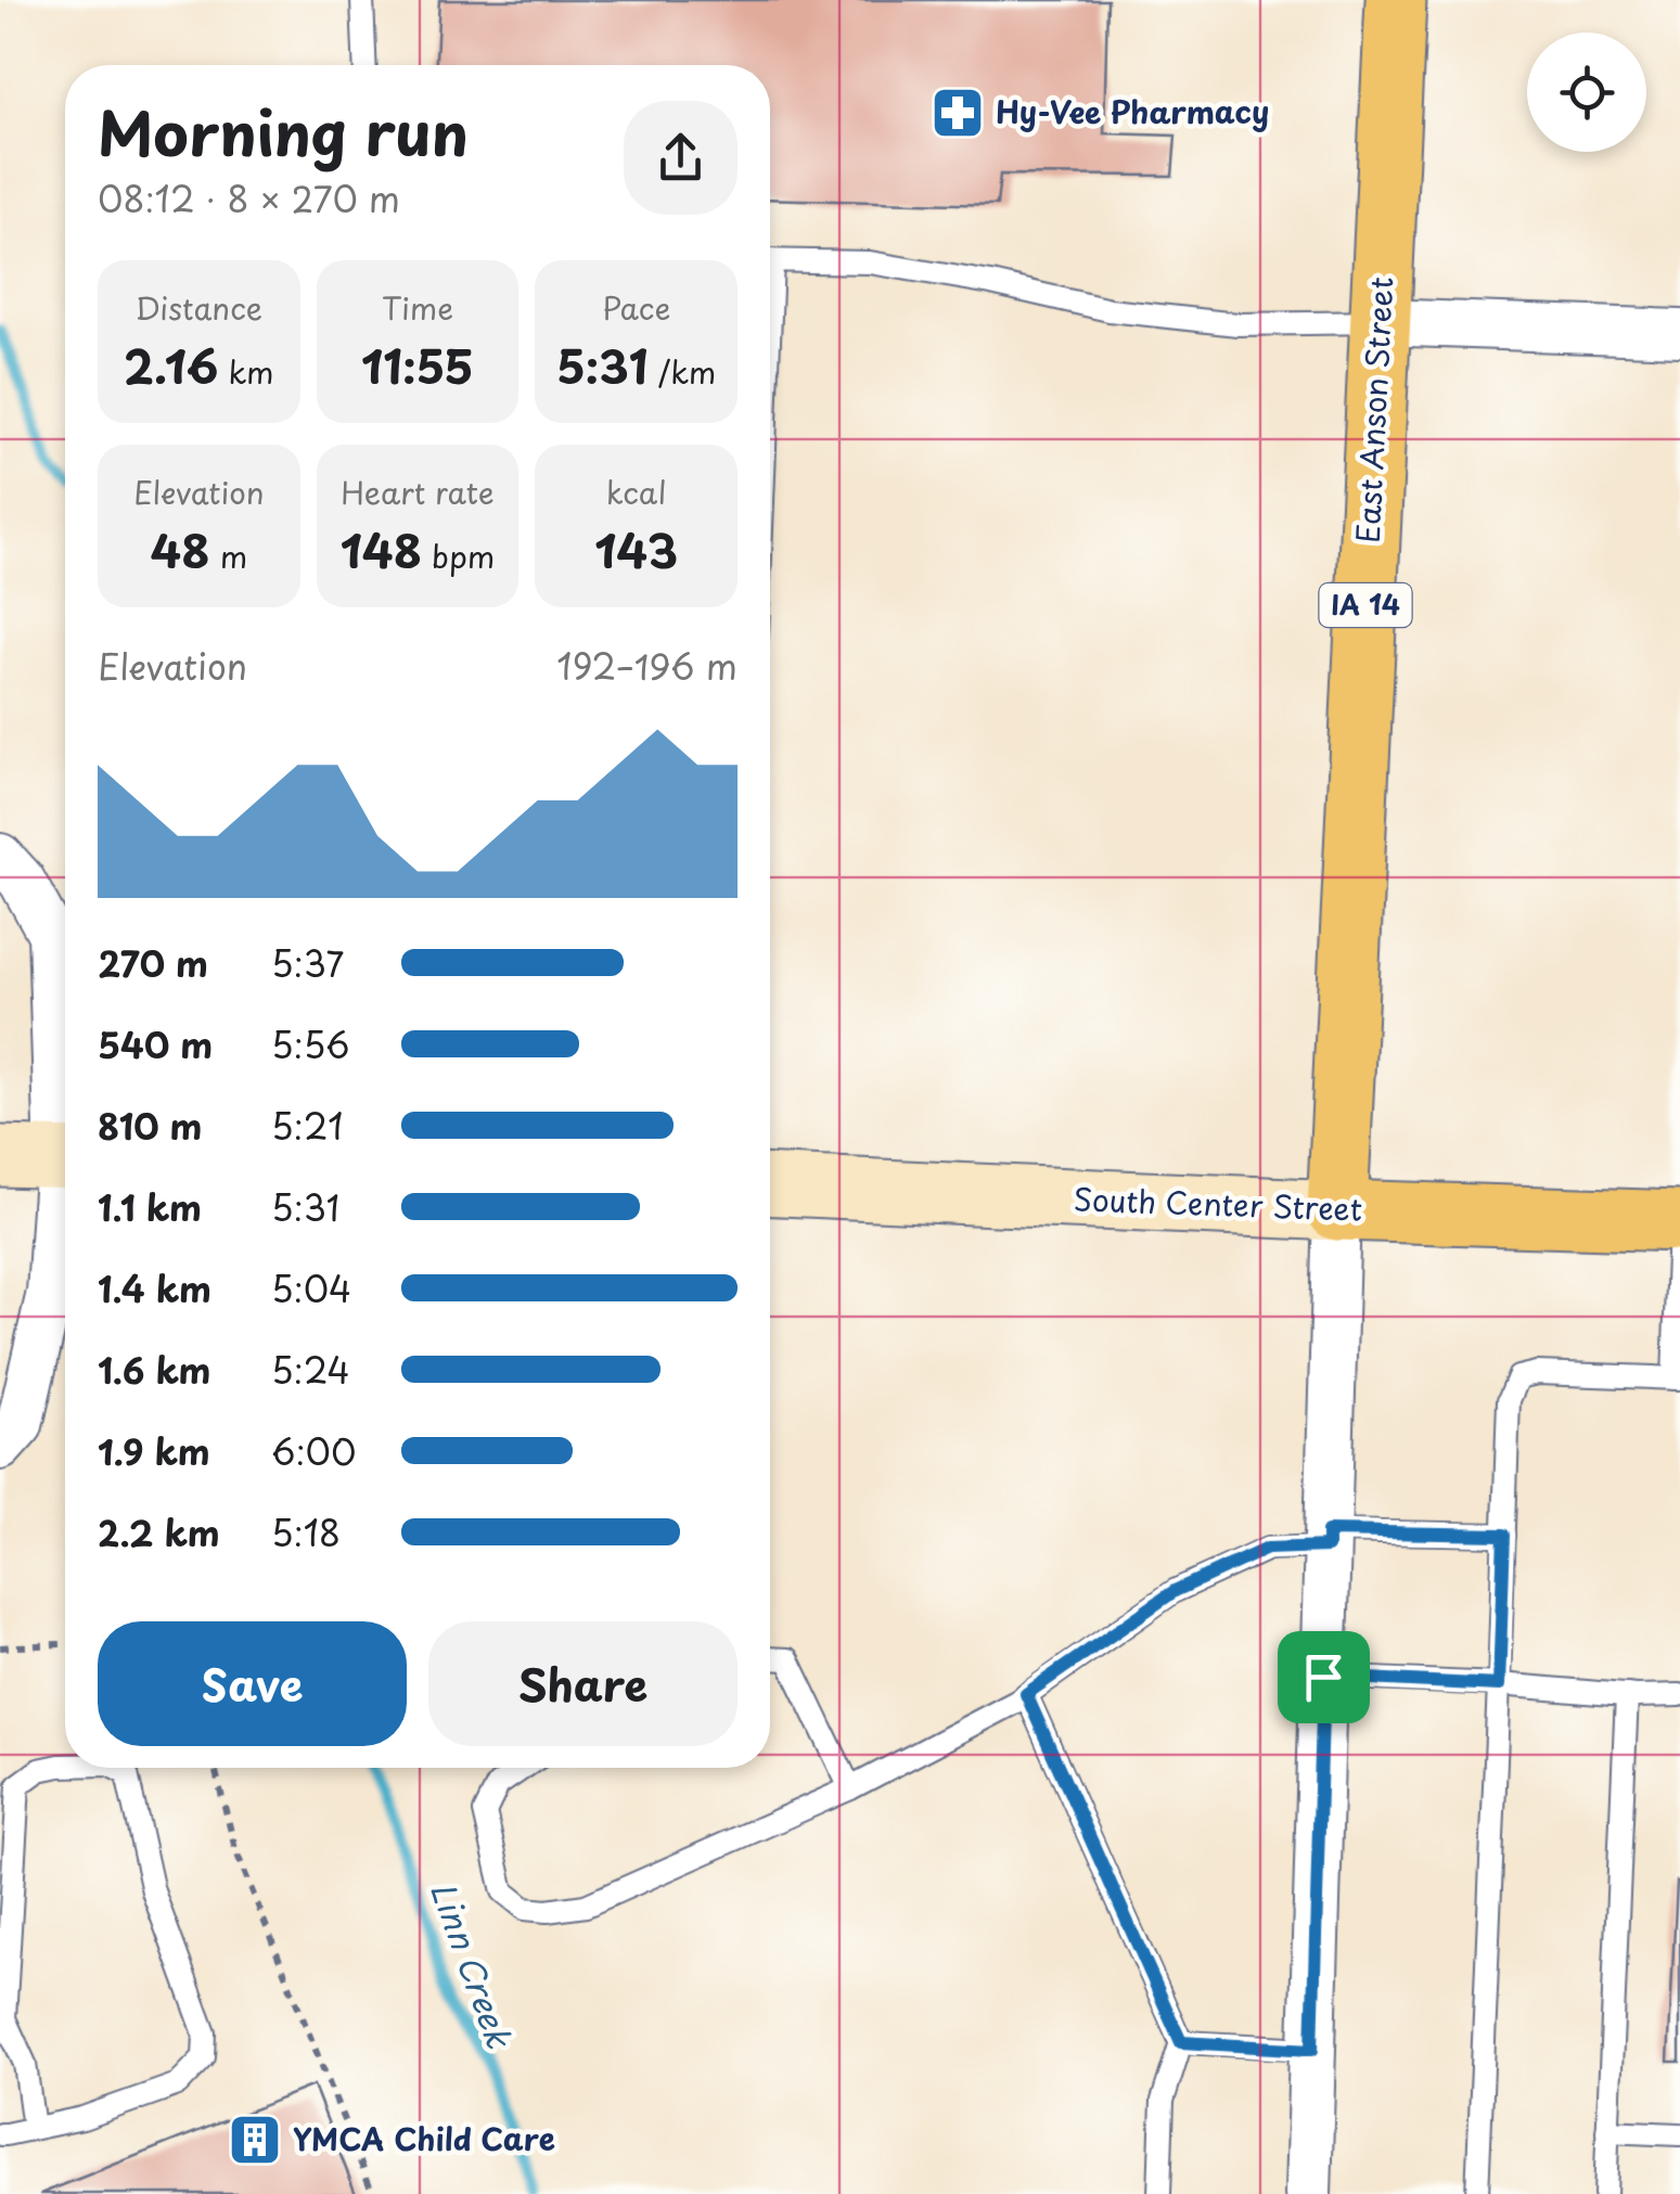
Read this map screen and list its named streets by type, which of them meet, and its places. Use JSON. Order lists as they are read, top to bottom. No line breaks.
{"streets":{"main road":["East Anson Street","IA 14","South Center Street"]},"crossings":[["East Anson Street","South Center Street"]],"water":["Linn Creek"],"places":{"pharmacy":["Hy-Vee Pharmacy"],"building":["YMCA Child Care"]},"page":{"heading":["Morning run","08:12 · 8 × 270 m"],"stats":[["Distance","2.16 km"],["Time","11:55"],["Pace","5:31 /km"],["Elevation","48 m"],["Heart rate","148 bpm"],["kcal","143"]],"chart":["Elevation","192–196 m"],"list":[{"name":"270 m","note":"5:37"},{"name":"540 m","note":"5:56"},{"name":"810 m","note":"5:21"},{"name":"1.1 km","note":"5:31"},{"name":"1.4 km","note":"5:04"},{"name":"1.6 km","note":"5:24"},{"name":"1.9 km","note":"6:00"},{"name":"2.2 km","note":"5:18"}],"buttons":["Save","Share"]}}
